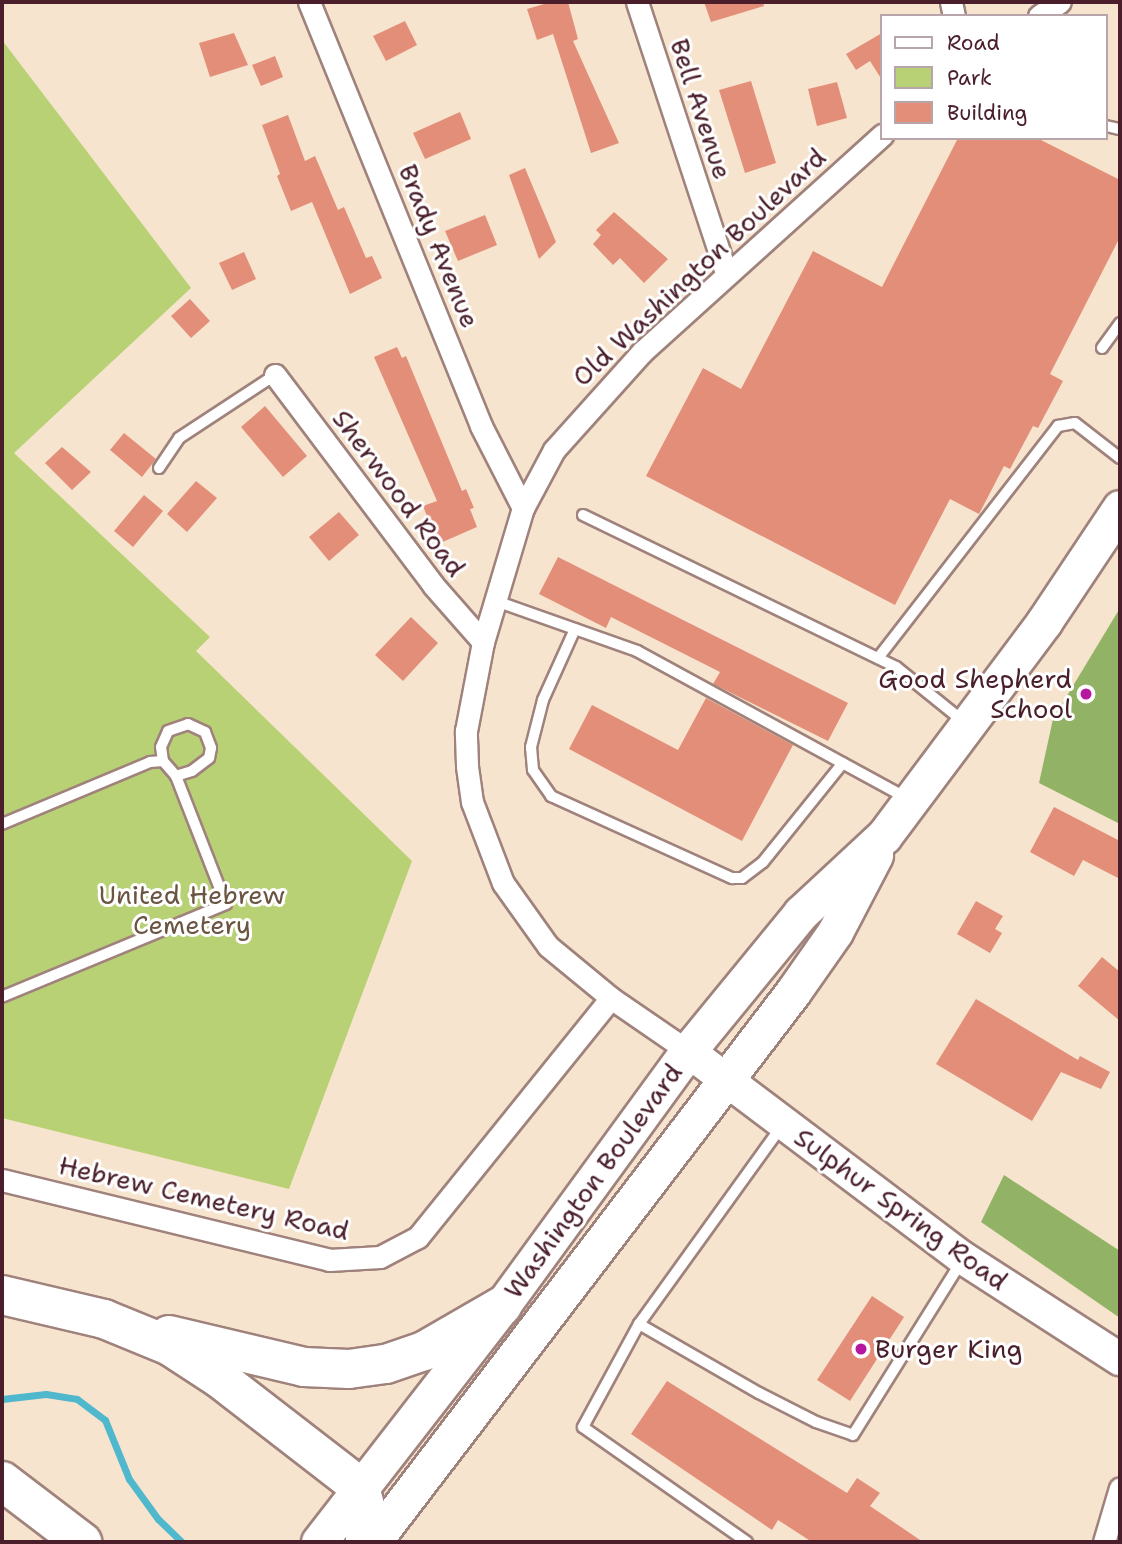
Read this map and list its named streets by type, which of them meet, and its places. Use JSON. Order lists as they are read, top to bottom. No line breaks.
{"streets":{"main road":["Washington Boulevard","Sulphur Spring Road"],"street":["Bell Avenue","Brady Avenue","Old Washington Boulevard","Sherwood Road","Hebrew Cemetery Road"]},"crossings":[["Bell Avenue","Old Washington Boulevard"],["Brady Avenue","Old Washington Boulevard"],["Old Washington Boulevard","Sherwood Road"],["Old Washington Boulevard","Washington Boulevard"],["Old Washington Boulevard","Hebrew Cemetery Road"],["Old Washington Boulevard","Sulphur Spring Road"],["Washington Boulevard","Sulphur Spring Road"]],"parks":["United Hebrew Cemetery"],"places":["Good Shepherd School","Burger King"],"legend":["Road","Park","Building"]}
